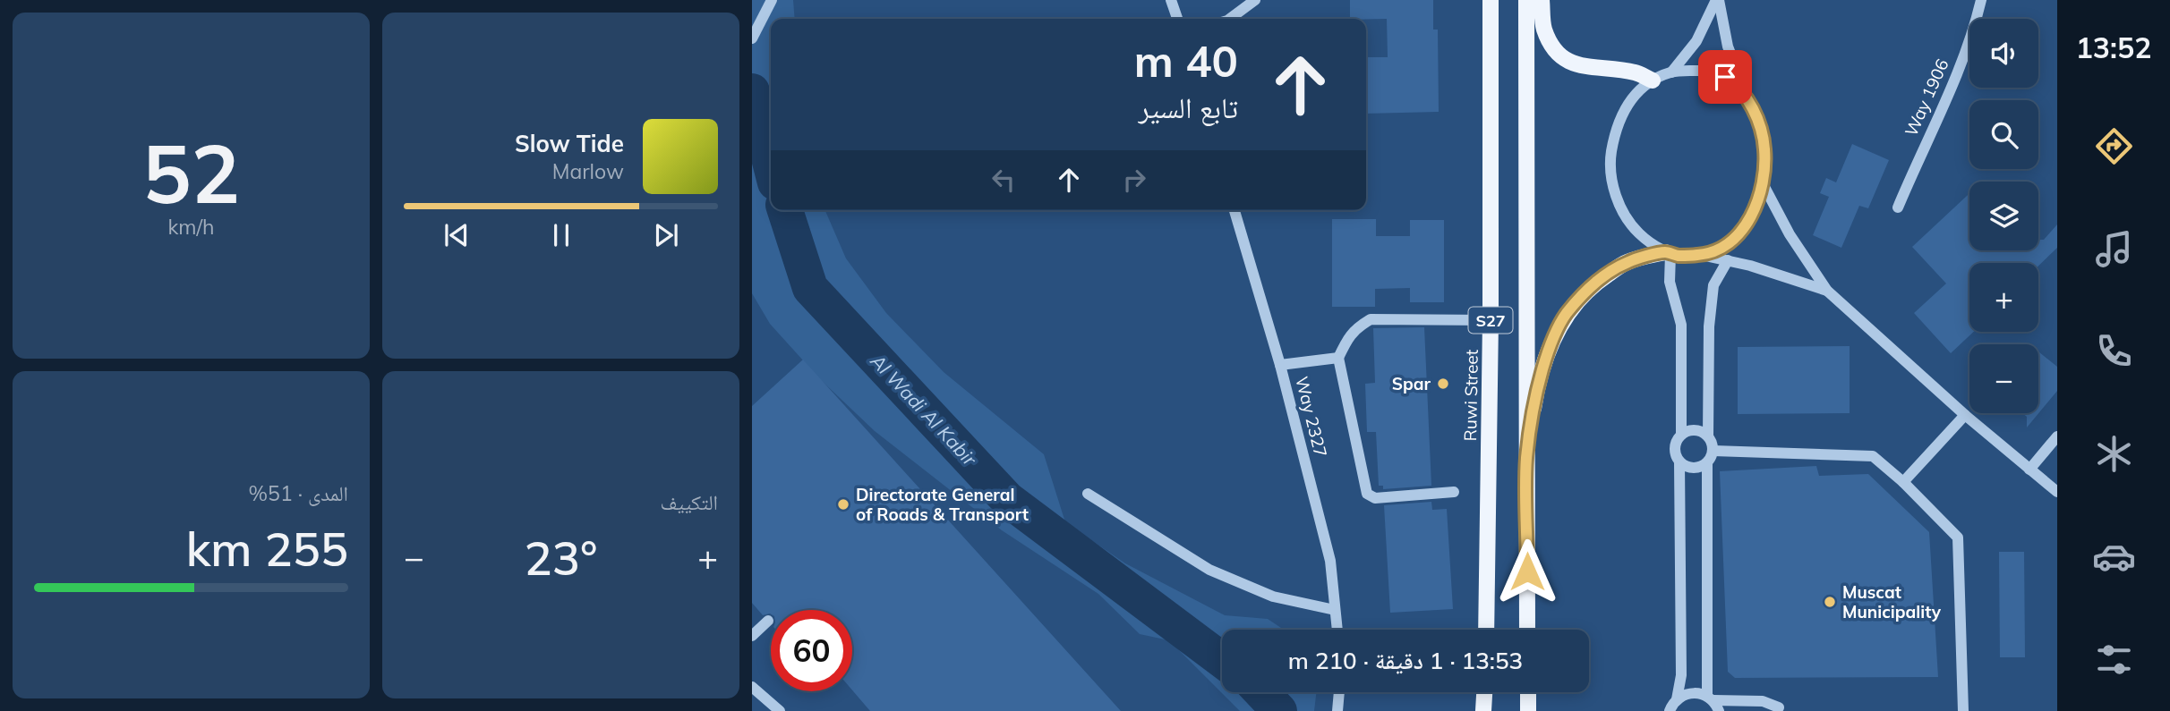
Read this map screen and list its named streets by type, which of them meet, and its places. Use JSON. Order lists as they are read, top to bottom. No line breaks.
{"streets":{"main road":["S27","Ruwi Street"],"street":["Way 1906","Way 2327"]},"water":["Al Wadi Al Kabir"],"places":["Spar","Directorate General of Roads & Transport","Muscat Municipality"],"page":{"tabs":"13:52","tile":[["52","km/h"],"التكييف",["المدى · 51%","255 km"]],"map_buttons":["+","−"],"turn":["40 m","تابع السير"],"song":["Slow Tide","Marlow"],"heat":["−","23°","+"],"limit":"60","trip":"13:53 · 1 دقيقة · 210 m"}}
